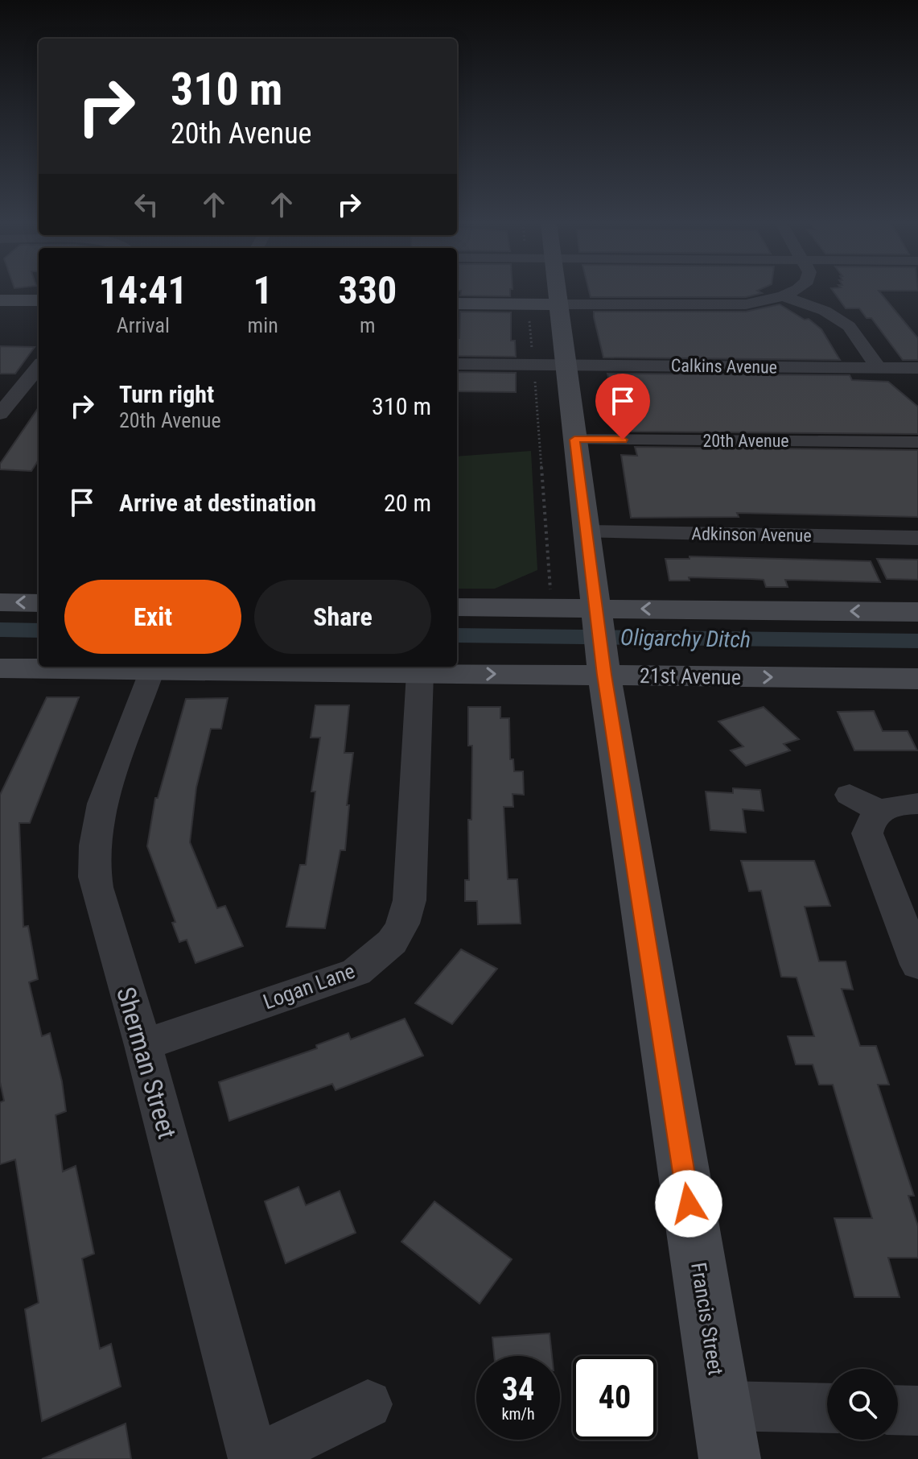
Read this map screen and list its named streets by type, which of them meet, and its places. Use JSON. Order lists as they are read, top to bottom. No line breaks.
{"streets":{"street":["Calkins Avenue","20th Avenue","Adkinson Avenue","21st Avenue","Logan Lane","Sherman Street","Francis Street"]},"crossings":[["Calkins Avenue","Francis Street"],["20th Avenue","Francis Street"],["Adkinson Avenue","Francis Street"],["21st Avenue","Logan Lane"],["21st Avenue","Sherman Street"],["21st Avenue","Francis Street"],["Logan Lane","Sherman Street"]],"water":["Oligarchy Ditch"],"page":{"turn":["310 m","20th Avenue"],"eta":["14:41","Arrival","1","min","330","m"],"list":[{"name":"Turn right","note":"20th Avenue","value":"310 m"},{"name":"Arrive at destination","value":"20 m"}],"buttons":["Exit","Share"],"speed":"34 km/h","limit":"40"}}
